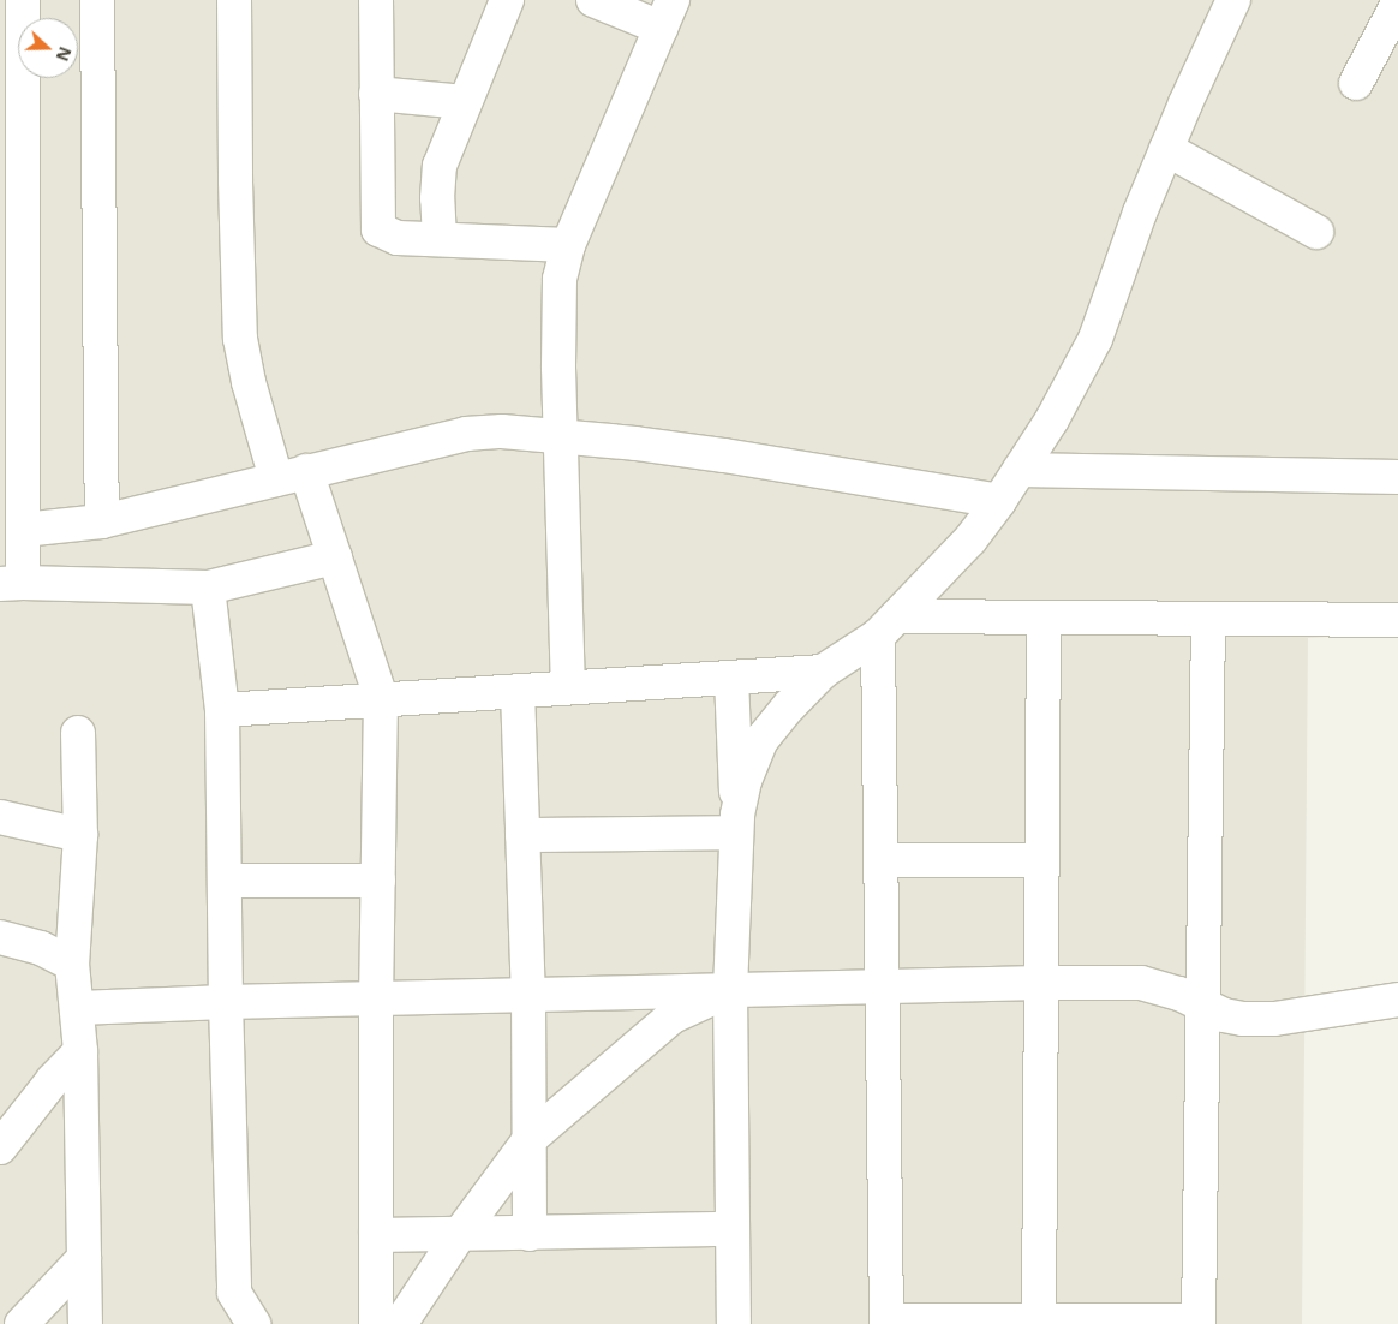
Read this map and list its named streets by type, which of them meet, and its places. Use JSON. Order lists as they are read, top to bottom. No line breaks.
{"north":"right"}
